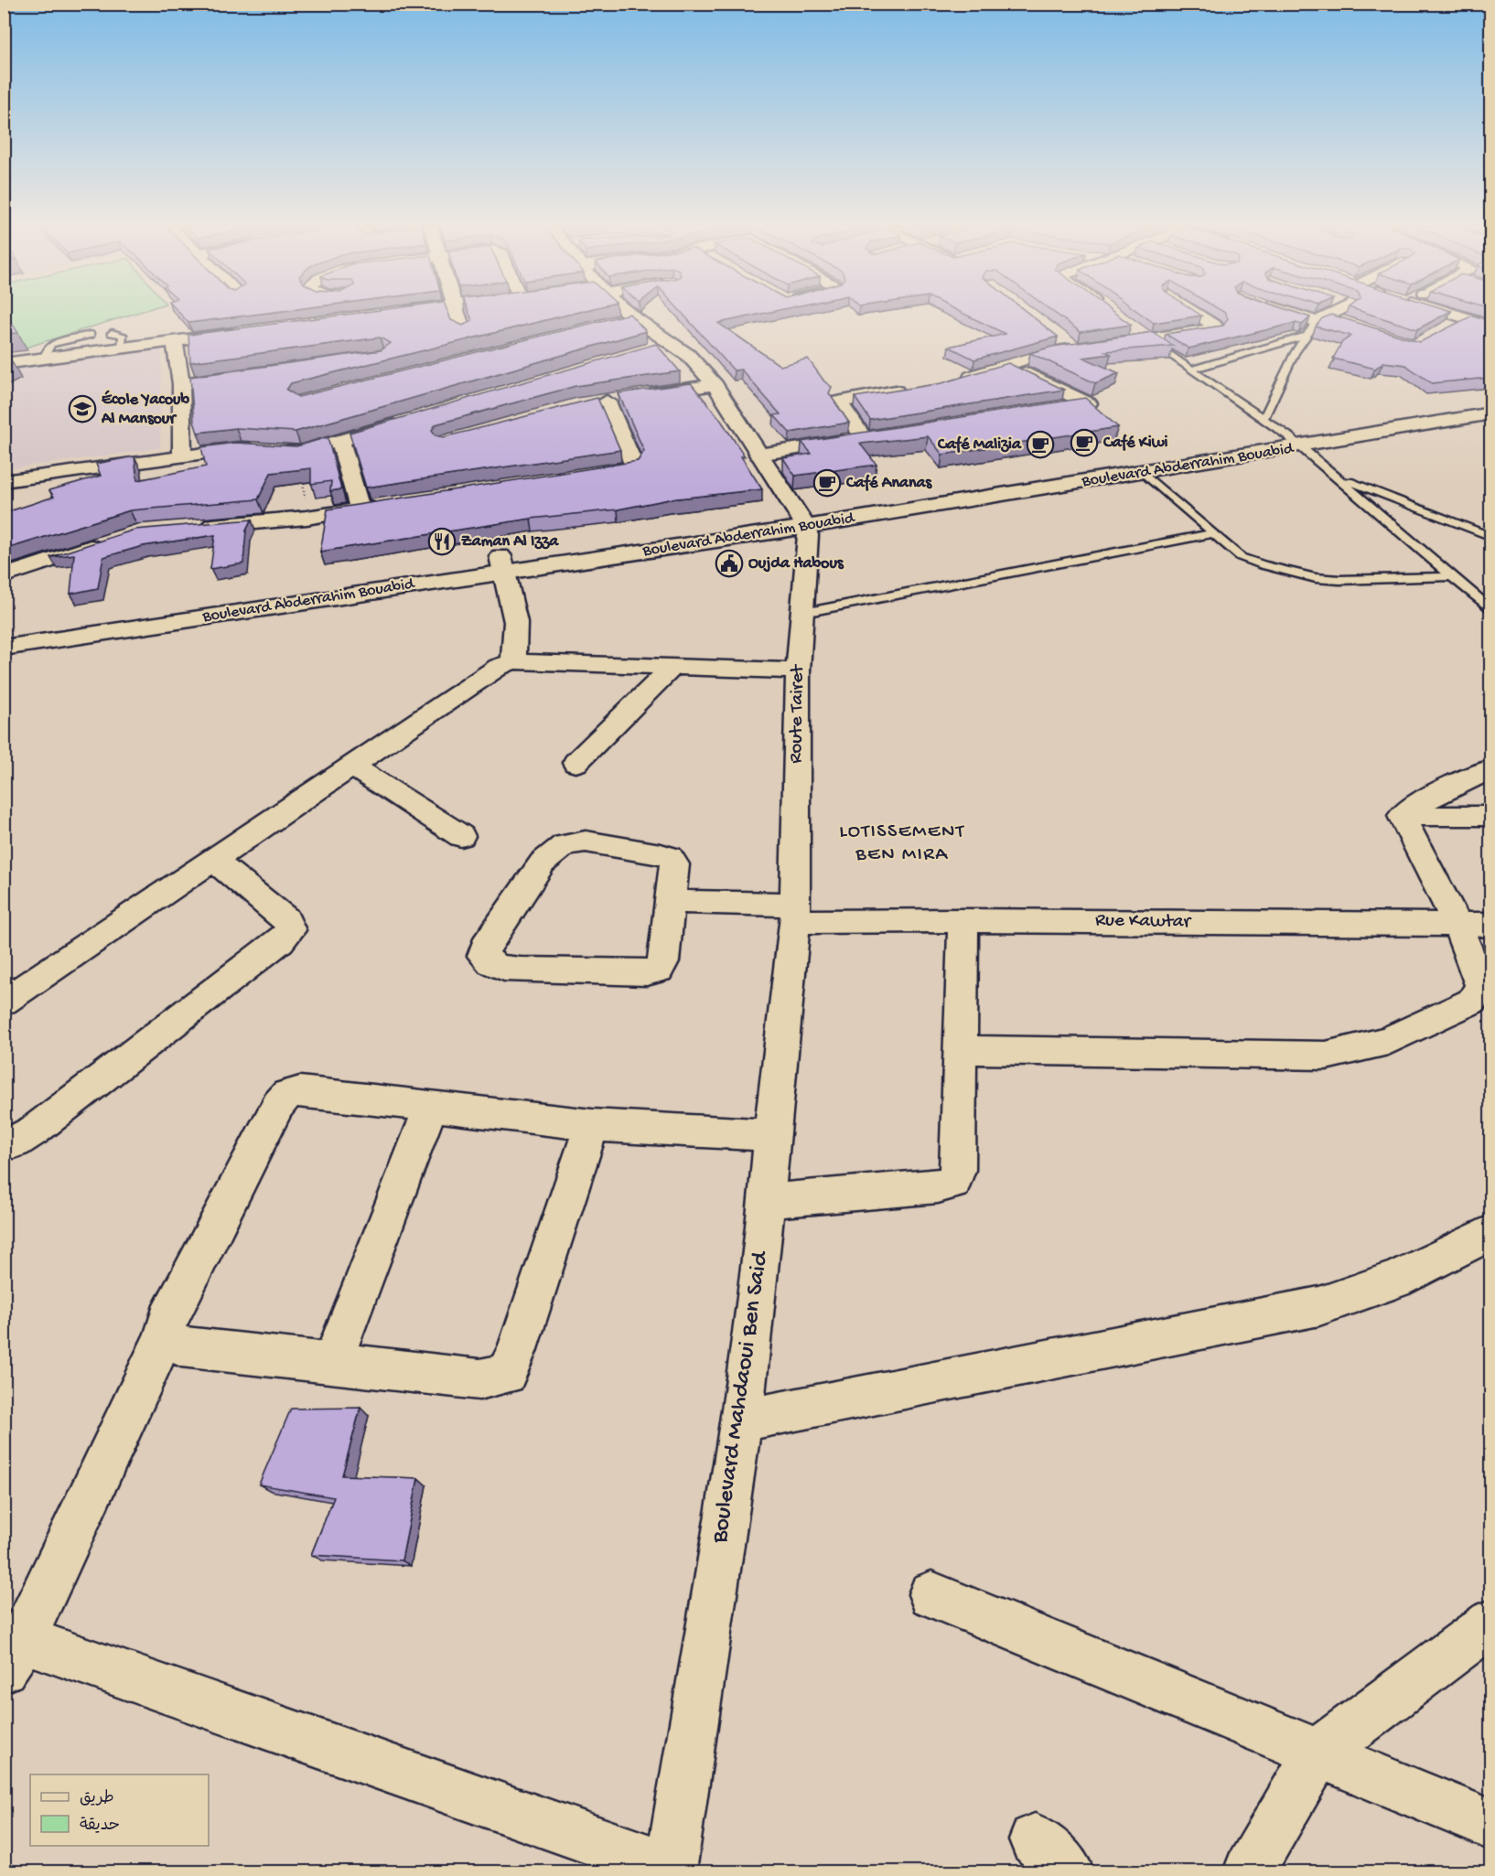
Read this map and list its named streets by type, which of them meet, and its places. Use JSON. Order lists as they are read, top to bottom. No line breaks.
{"streets":{"street":["Boulevard Abderrahim Bouabid","Route Tairet","Rue Kawtar","Boulevard Mahdaoui Ben Said"]},"crossings":[["Boulevard Abderrahim Bouabid","Route Tairet"],["Route Tairet","Rue Kawtar"],["Route Tairet","Boulevard Mahdaoui Ben Said"],["Rue Kawtar","Boulevard Mahdaoui Ben Said"]],"districts":["LOTISSEMENT BEN MIRA"],"places":{"school or university":["École Yacoub Al Mansour"],"cafe":["Café Kiwi","Café Malizia","Café Ananas"],"restaurant":["Zaman Al Izza"],"public building":["Oujda Habous"]},"legend":["طريق","حديقة"]}
